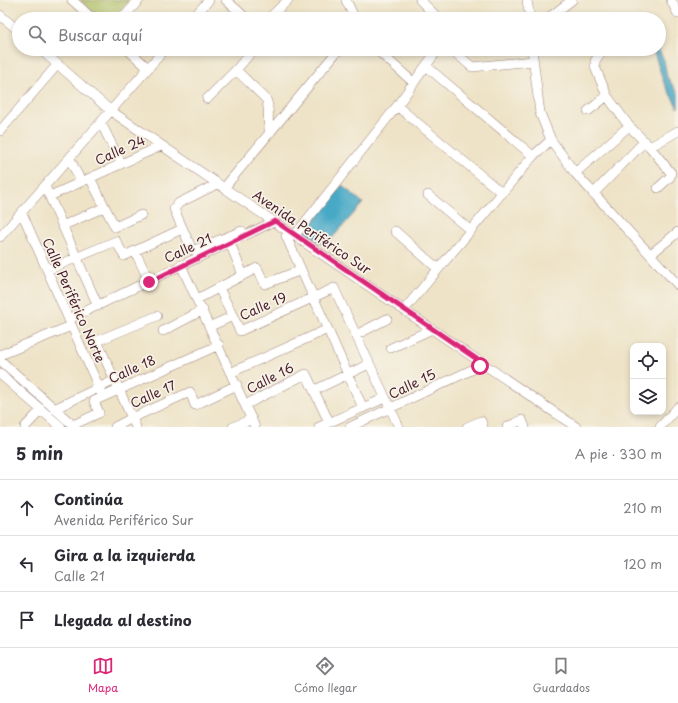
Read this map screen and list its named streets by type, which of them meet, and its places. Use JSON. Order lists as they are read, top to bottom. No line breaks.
{"streets":{"street":["Calle 24","Avenida Periférico Sur","Calle 21","Calle Periférico Norte","Calle 19","Calle 18","Calle 16","Calle 15","Calle 17"]},"crossings":[["Calle 24","Avenida Periférico Sur"],["Avenida Periférico Sur","Calle 21"],["Avenida Periférico Sur","Calle 15"],["Calle 21","Calle Periférico Norte"],["Calle Periférico Norte","Calle 18"]],"page":{"search":"Buscar aquí","heading":["5 min","A pie · 330 m"],"list":[["Continúa","Avenida Periférico Sur","210 m"],["Gira a la izquierda","Calle 21","120 m"],"Llegada al destino"],"nav":["Mapa","Cómo llegar","Guardados"]}}
